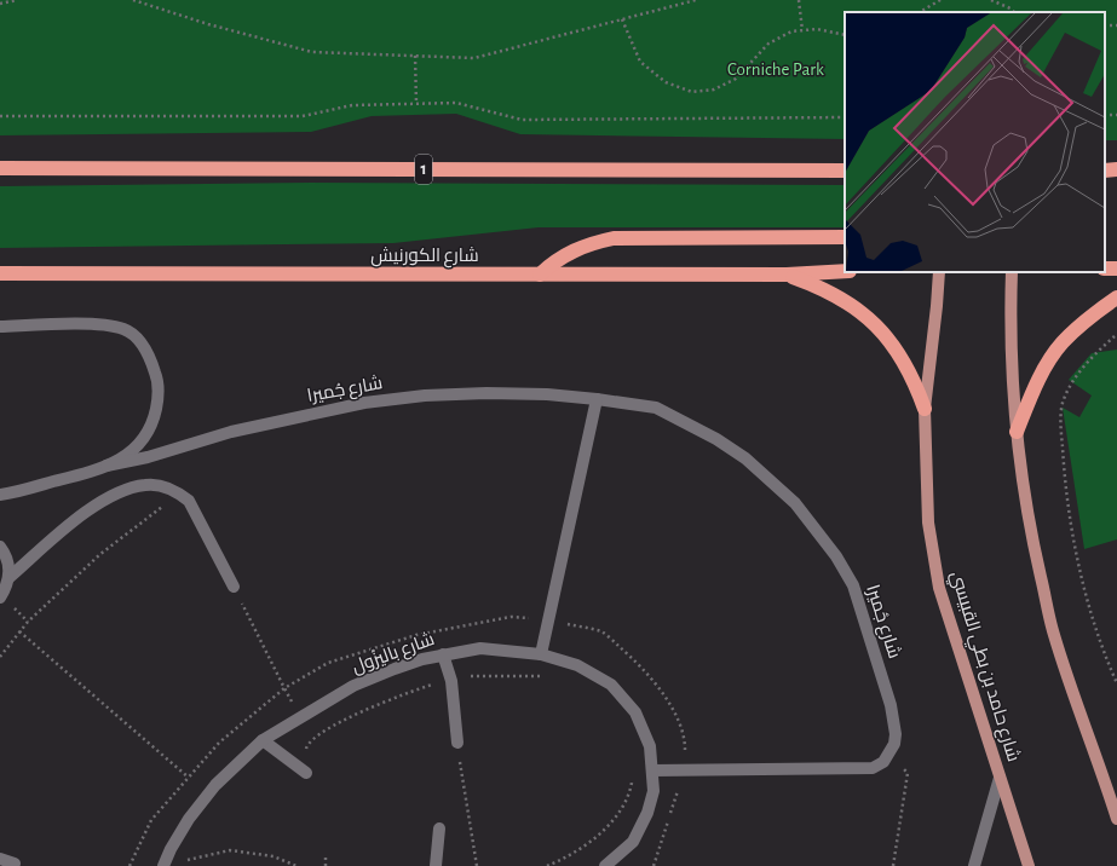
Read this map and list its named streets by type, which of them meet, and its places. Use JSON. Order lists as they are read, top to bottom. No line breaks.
{"streets":{"highway":["1","شارع الكورنيش"],"main road":["شارع حامد بن بطي القبيسي"],"street":["شارع جُميرا","شارع باليزُول"]},"parks":["Corniche Park"]}
